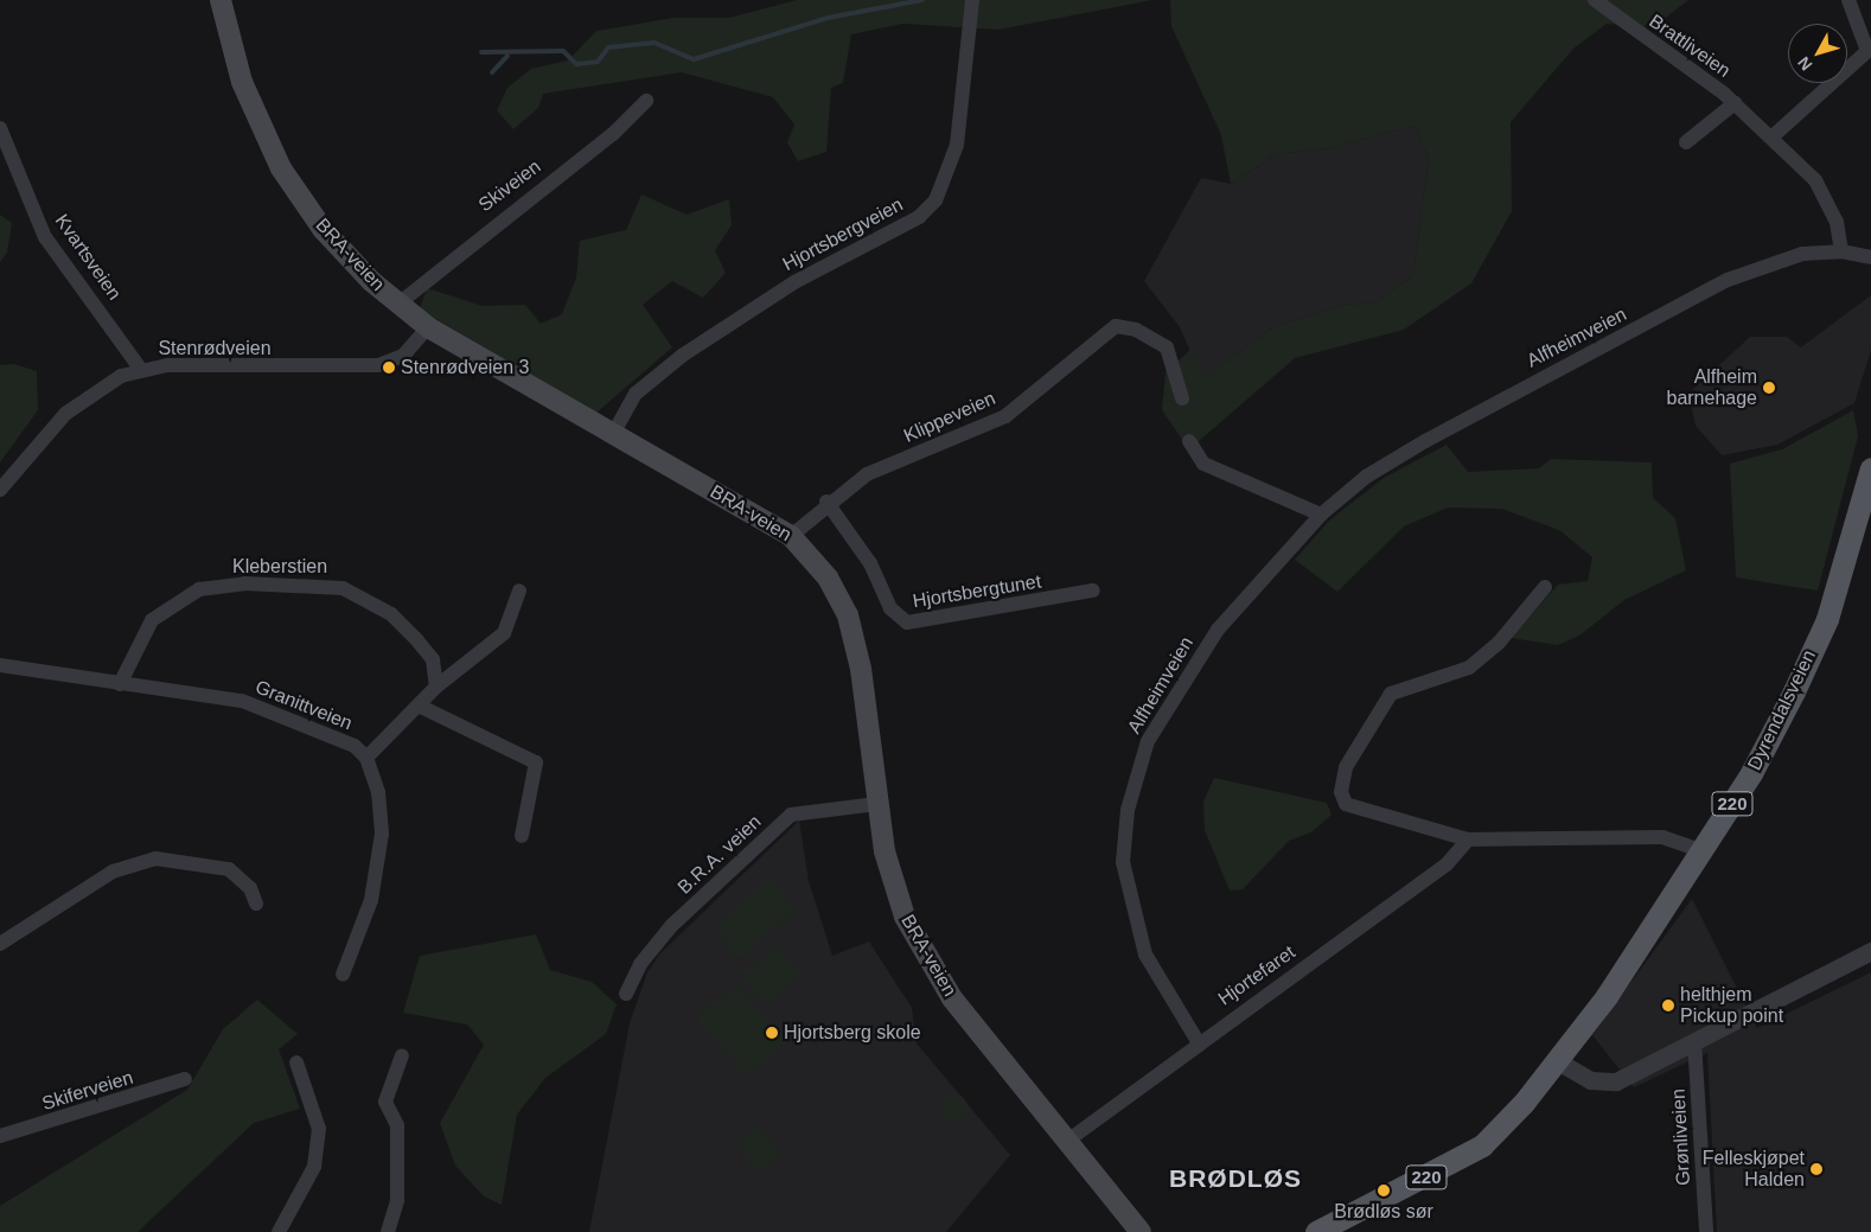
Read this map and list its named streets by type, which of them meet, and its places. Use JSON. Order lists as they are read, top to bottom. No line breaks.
{"streets":{"main road":["BRA-veien","Dyrendalsveien","220"],"street":["Brattliveien","Skiveien","Hjortsbergveien","Kvartsveien","Alfheimveien","Stenrødveien","Klippeveien","Kleberstien","Hjortsbergtunet","Granittveien","B.R.A. veien","Hjortefaret","Skiferveien","Grønliveien"]},"crossings":[["Brattliveien","Alfheimveien"],["Skiveien","BRA-veien"],["Hjortsbergveien","BRA-veien"],["BRA-veien","Stenrødveien"],["BRA-veien","Klippeveien"],["BRA-veien","B.R.A. veien"],["BRA-veien","Hjortefaret"],["Kvartsveien","Stenrødveien"],["Alfheimveien","Hjortefaret"],["Klippeveien","Hjortsbergtunet"],["Kleberstien","Granittveien"]],"districts":["BRØDLØS"],"places":["Stenrødveien 3","Alfheim barnehage","helthjem Pickup point","Hjortsberg skole","Felleskjøpet Halden","Brødløs sør"],"north":"bottom left"}
